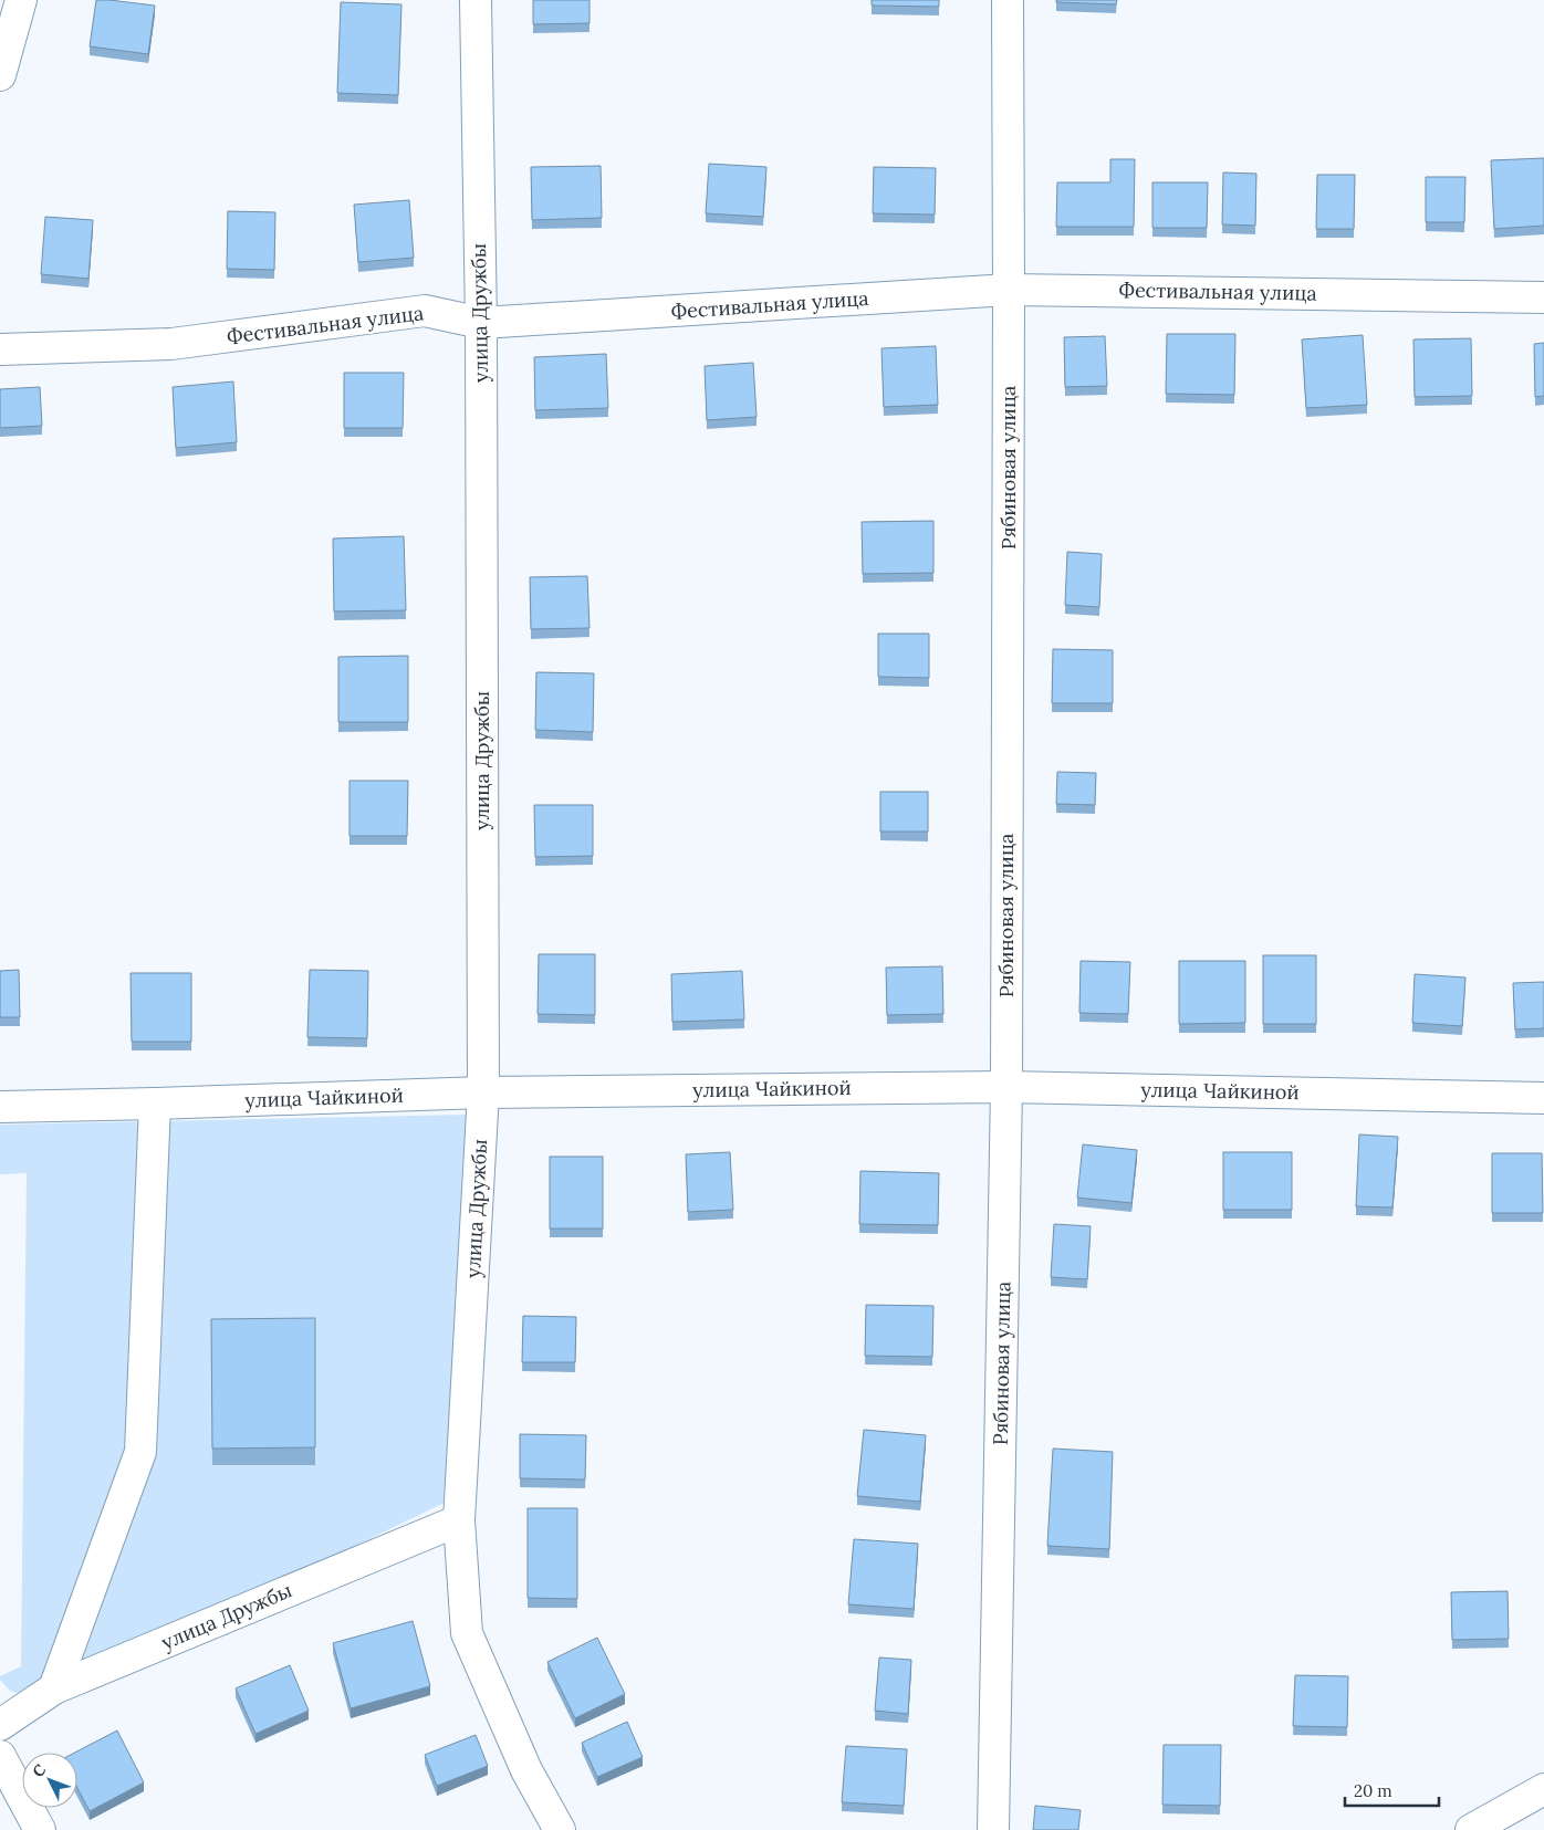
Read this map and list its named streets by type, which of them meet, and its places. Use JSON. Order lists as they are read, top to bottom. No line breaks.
{"streets":{"street":["Фестивальная улица","улица Дружбы","Рябиновая улица","улица Чайкиной"]},"crossings":[["Фестивальная улица","улица Дружбы"],["Фестивальная улица","Рябиновая улица"],["улица Дружбы","улица Чайкиной"],["Рябиновая улица","улица Чайкиной"]],"scale_bar":"20 m","north":"top left"}
